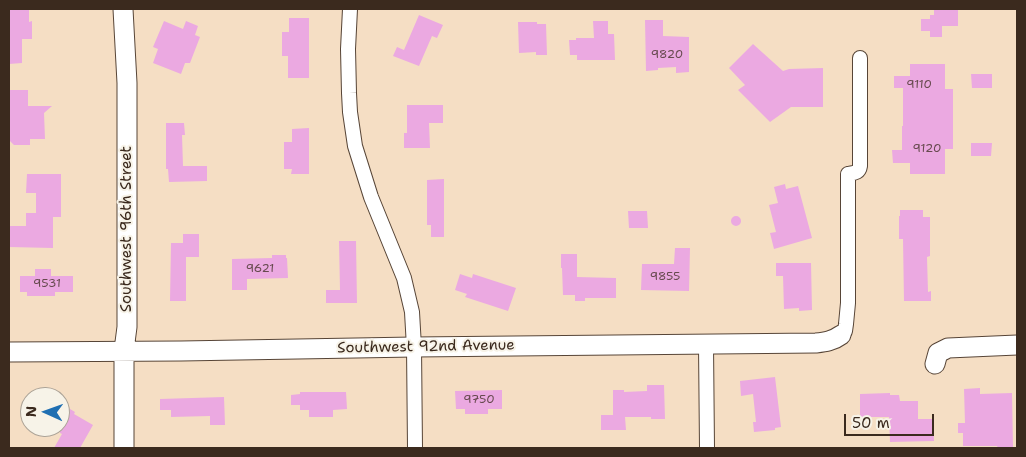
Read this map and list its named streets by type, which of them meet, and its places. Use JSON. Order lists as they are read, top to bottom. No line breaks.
{"streets":{"street":["Southwest 96th Street","Southwest 92nd Avenue"]},"crossings":[["Southwest 96th Street","Southwest 92nd Avenue"]],"house_numbers":["9820","9110","9120","9621","9855","9531","9750"],"scale_bar":"50 m","north":"left"}
